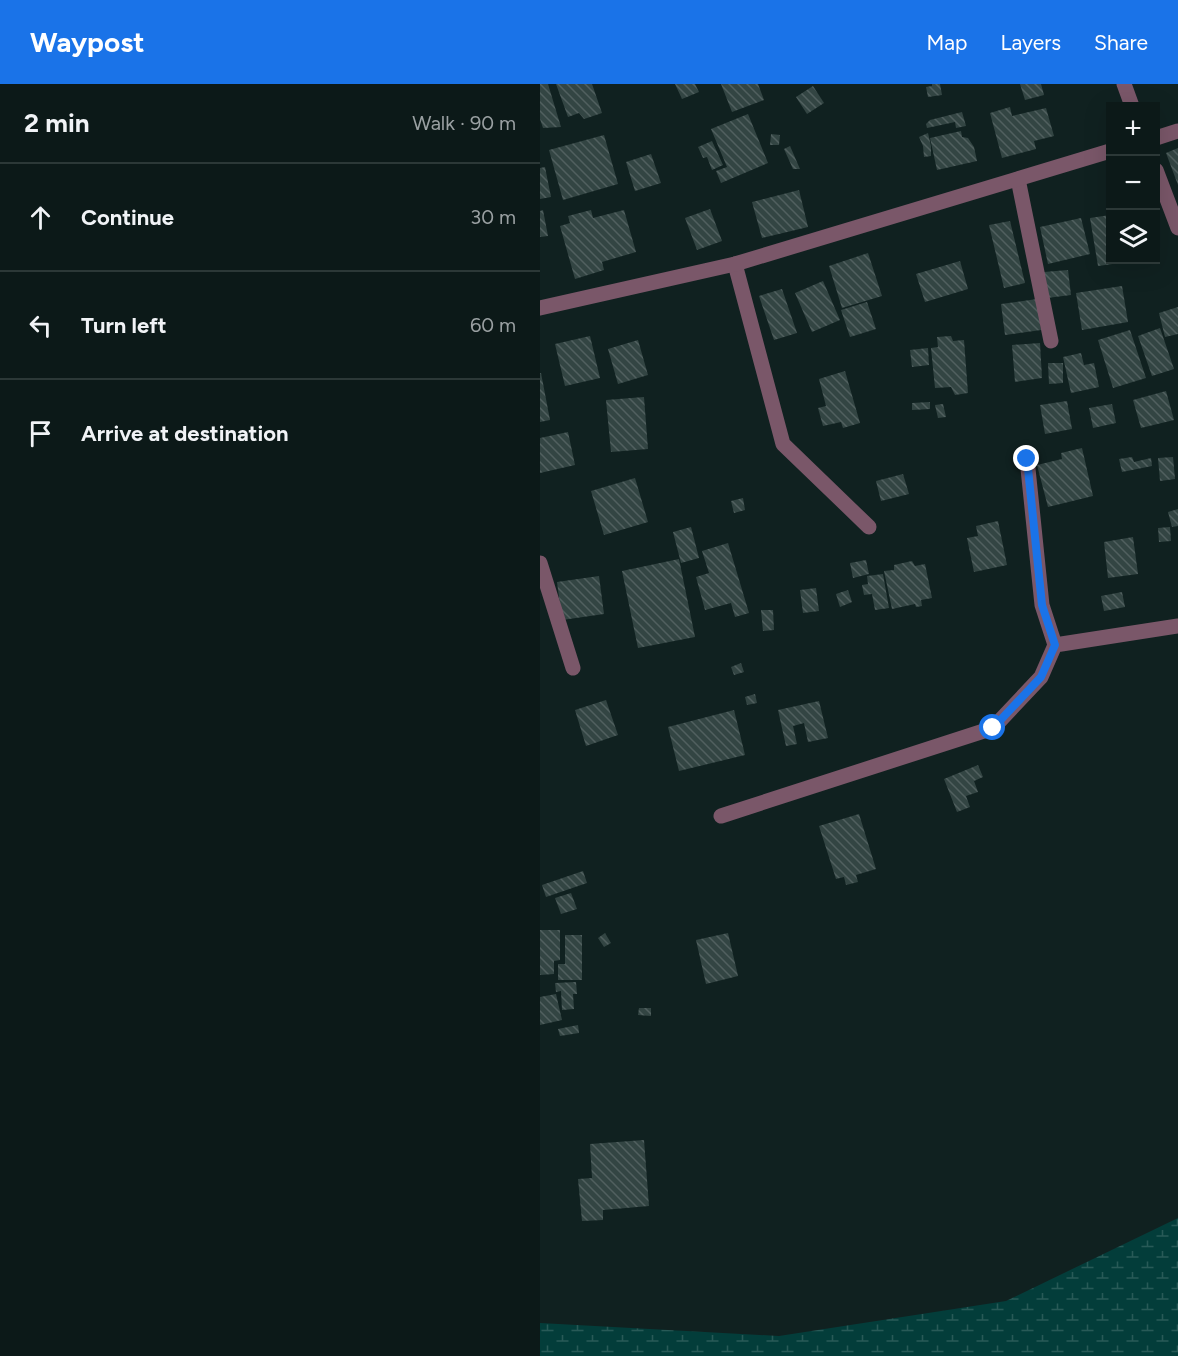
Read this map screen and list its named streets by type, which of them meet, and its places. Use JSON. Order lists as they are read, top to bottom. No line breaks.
{"page":{"header":"Waypost","nav":["Map","Layers","Share"],"heading":["2 min","Walk · 90 m"],"map_buttons":["+","−"],"list":[["Continue","30 m"],["Turn left","60 m"],"Arrive at destination"]}}
